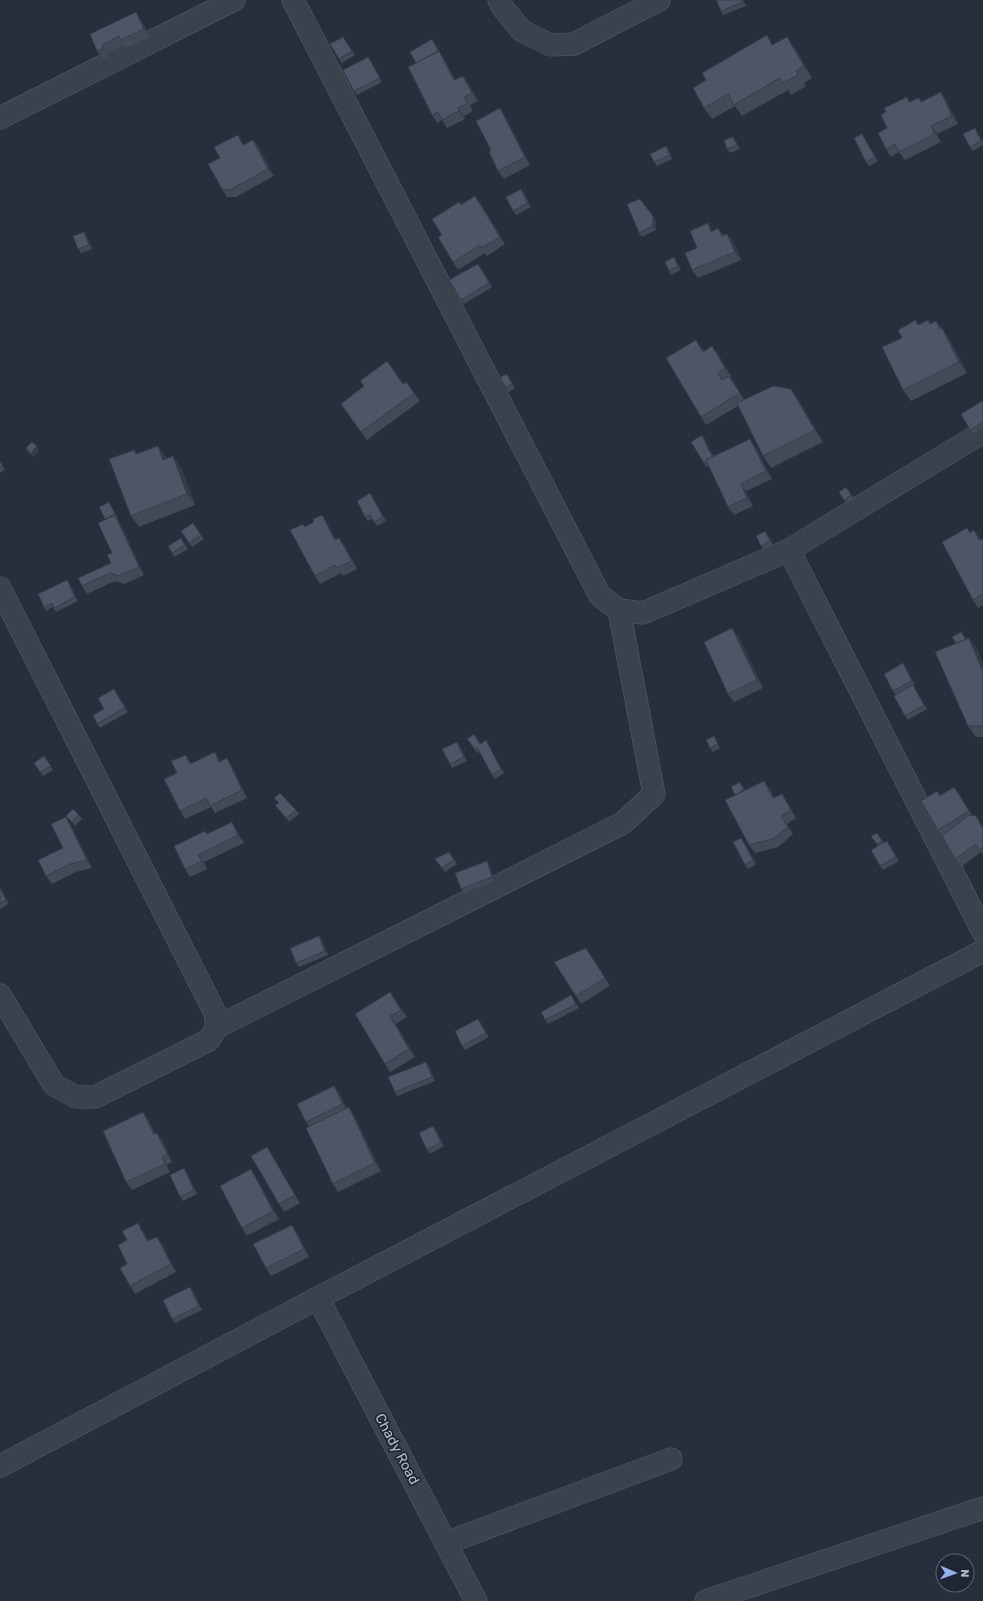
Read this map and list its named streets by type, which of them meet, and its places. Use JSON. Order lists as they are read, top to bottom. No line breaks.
{"streets":{"street":["Chady Road"]},"north":"right"}
